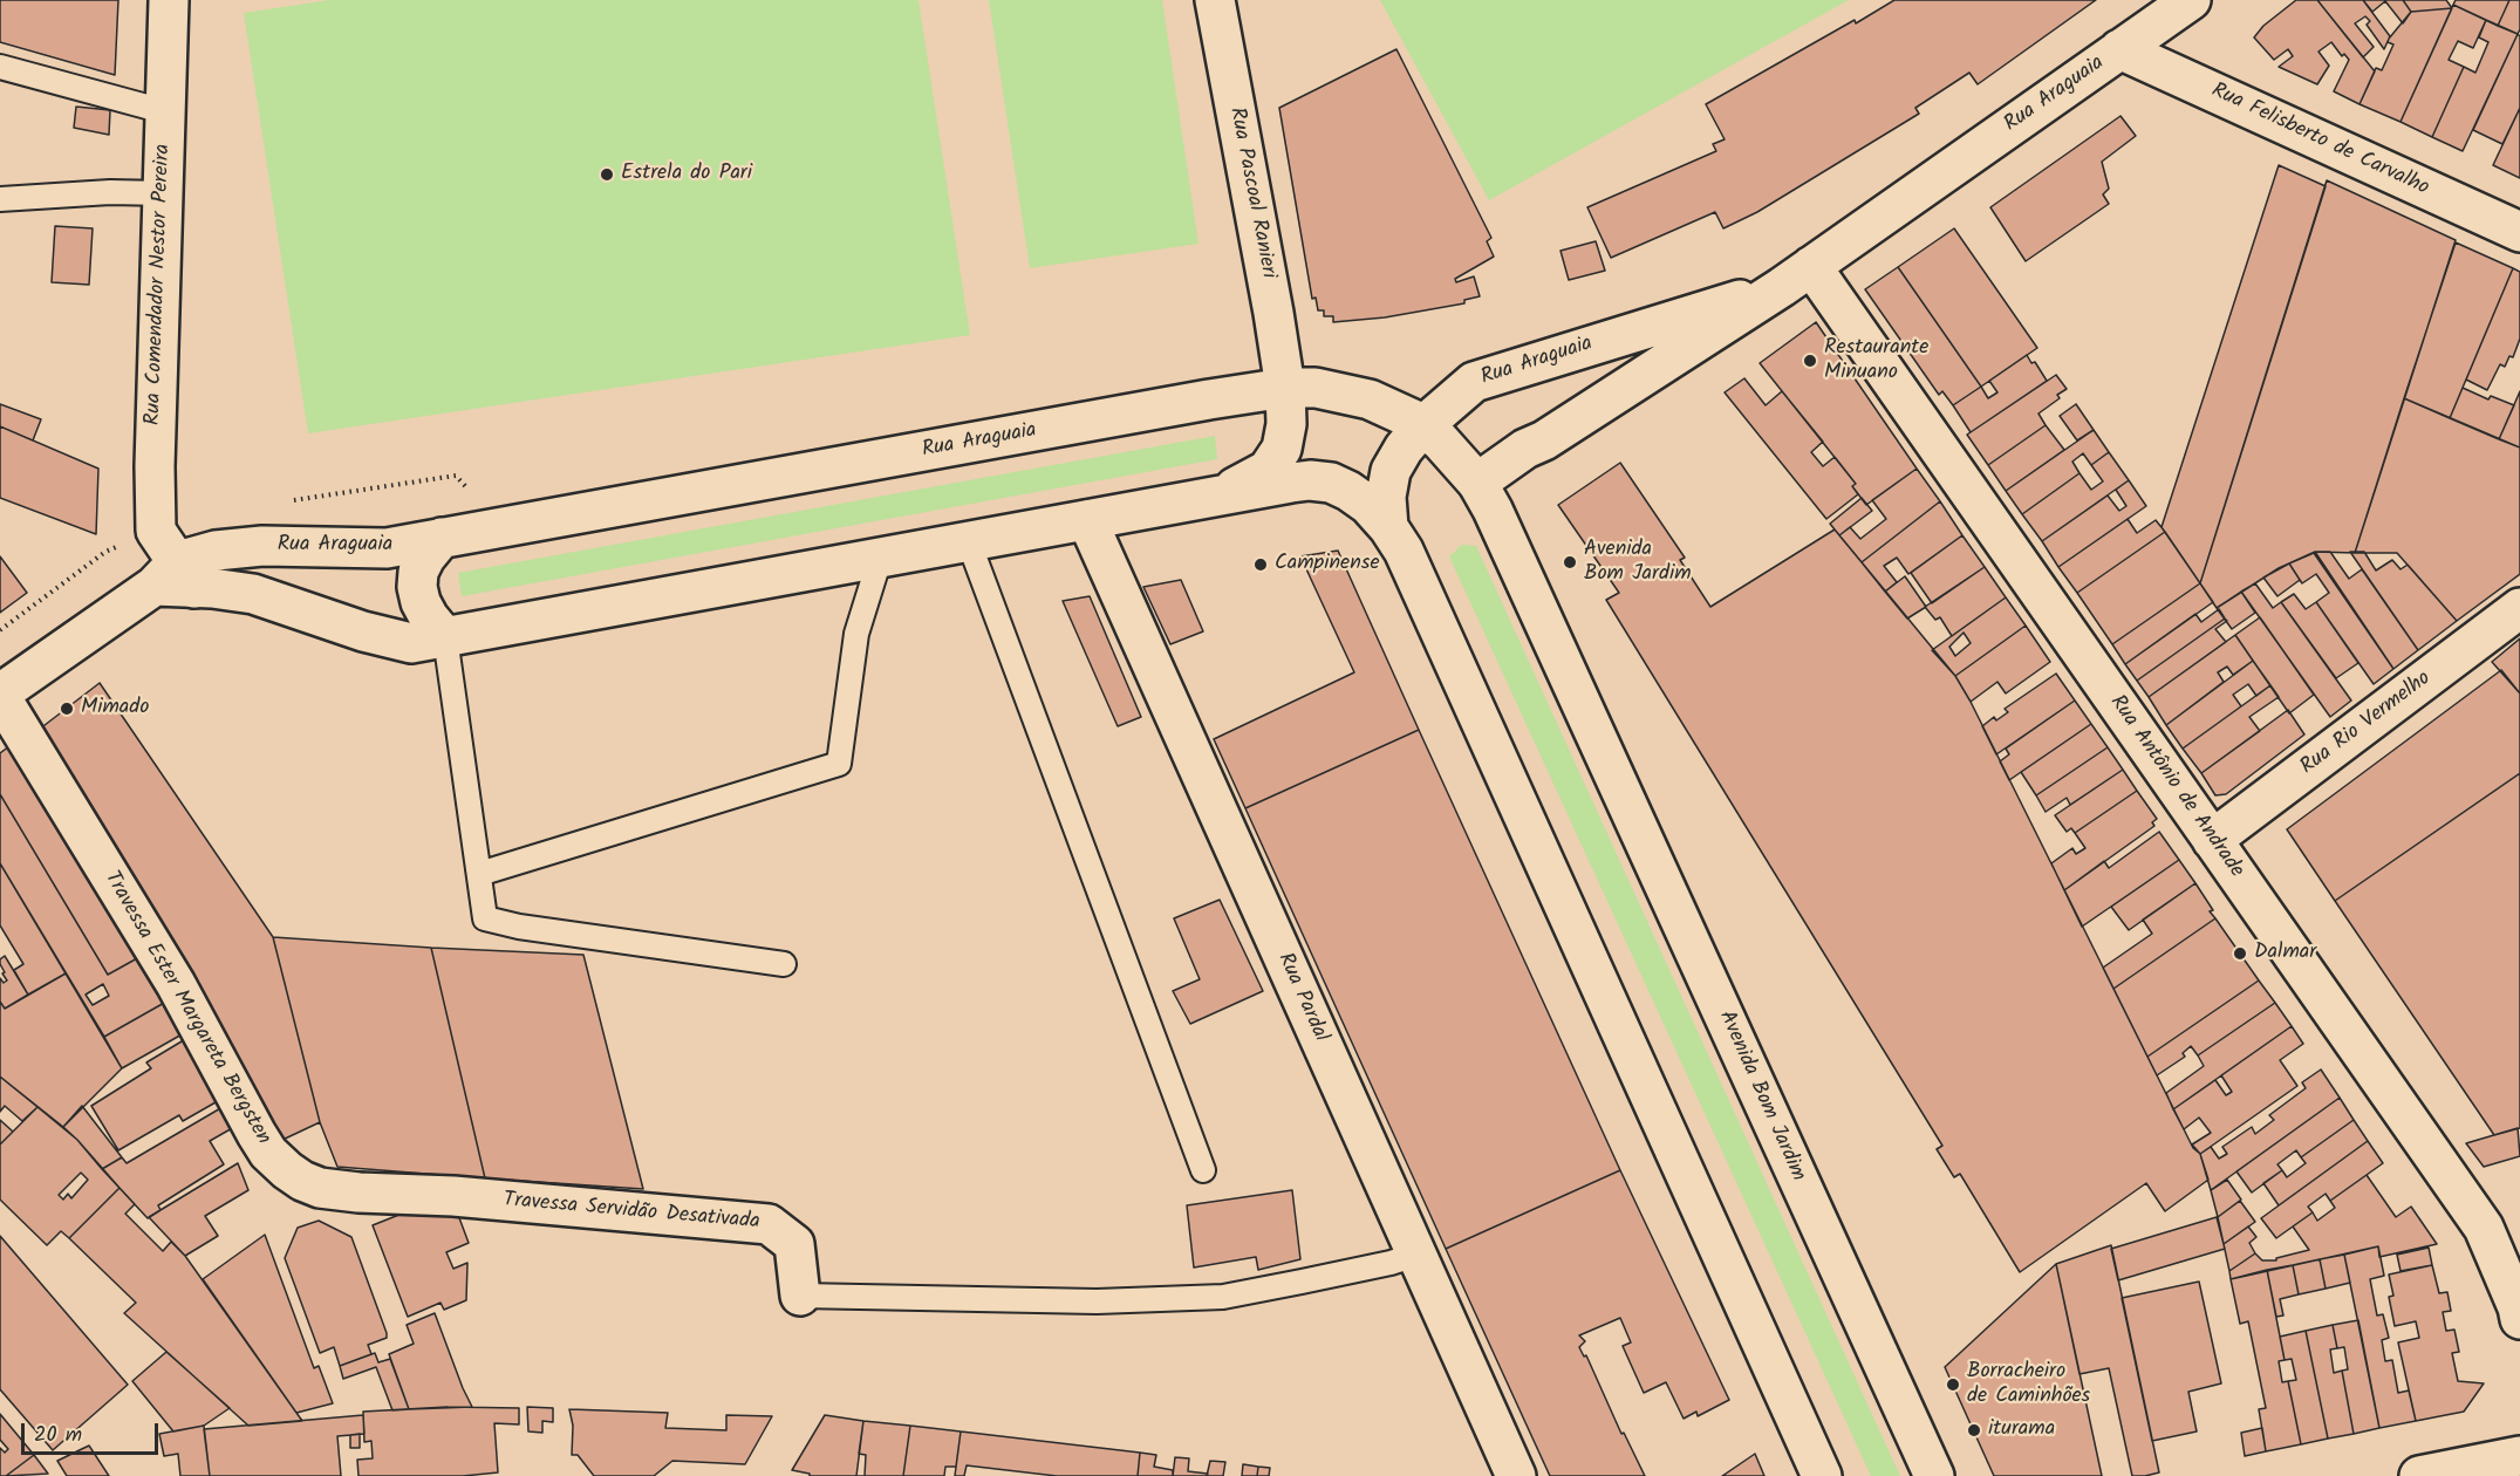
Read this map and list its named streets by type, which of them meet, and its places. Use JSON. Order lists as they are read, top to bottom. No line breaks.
{"streets":{"street":["Rua Araguaia","Rua Felisberto de Carvalho","Rua Pascoal Ranieri","Rua Comendador Nestor Pereira","Rua Rio Vermelho","Rua Antônio de Andrade","Rua Pardal","Travessa Ester Margareta Bergsten","Avenida Bom Jardim","Travessa Servidão Desativada"]},"crossings":[["Rua Araguaia","Rua Felisberto de Carvalho"],["Rua Araguaia","Rua Pascoal Ranieri"],["Rua Araguaia","Rua Comendador Nestor Pereira"],["Rua Araguaia","Rua Antônio de Andrade"],["Rua Araguaia","Travessa Ester Margareta Bergsten"],["Rua Araguaia","Avenida Bom Jardim"],["Rua Rio Vermelho","Rua Antônio de Andrade"],["Travessa Ester Margareta Bergsten","Travessa Servidão Desativada"]],"places":["Estrela do Pari","Restaurante Minuano","Avenida Bom Jardim","Campinense","Mimado","Dalmar","Borracheiro de Caminhões","iturama"],"scale_bar":"20 m"}
